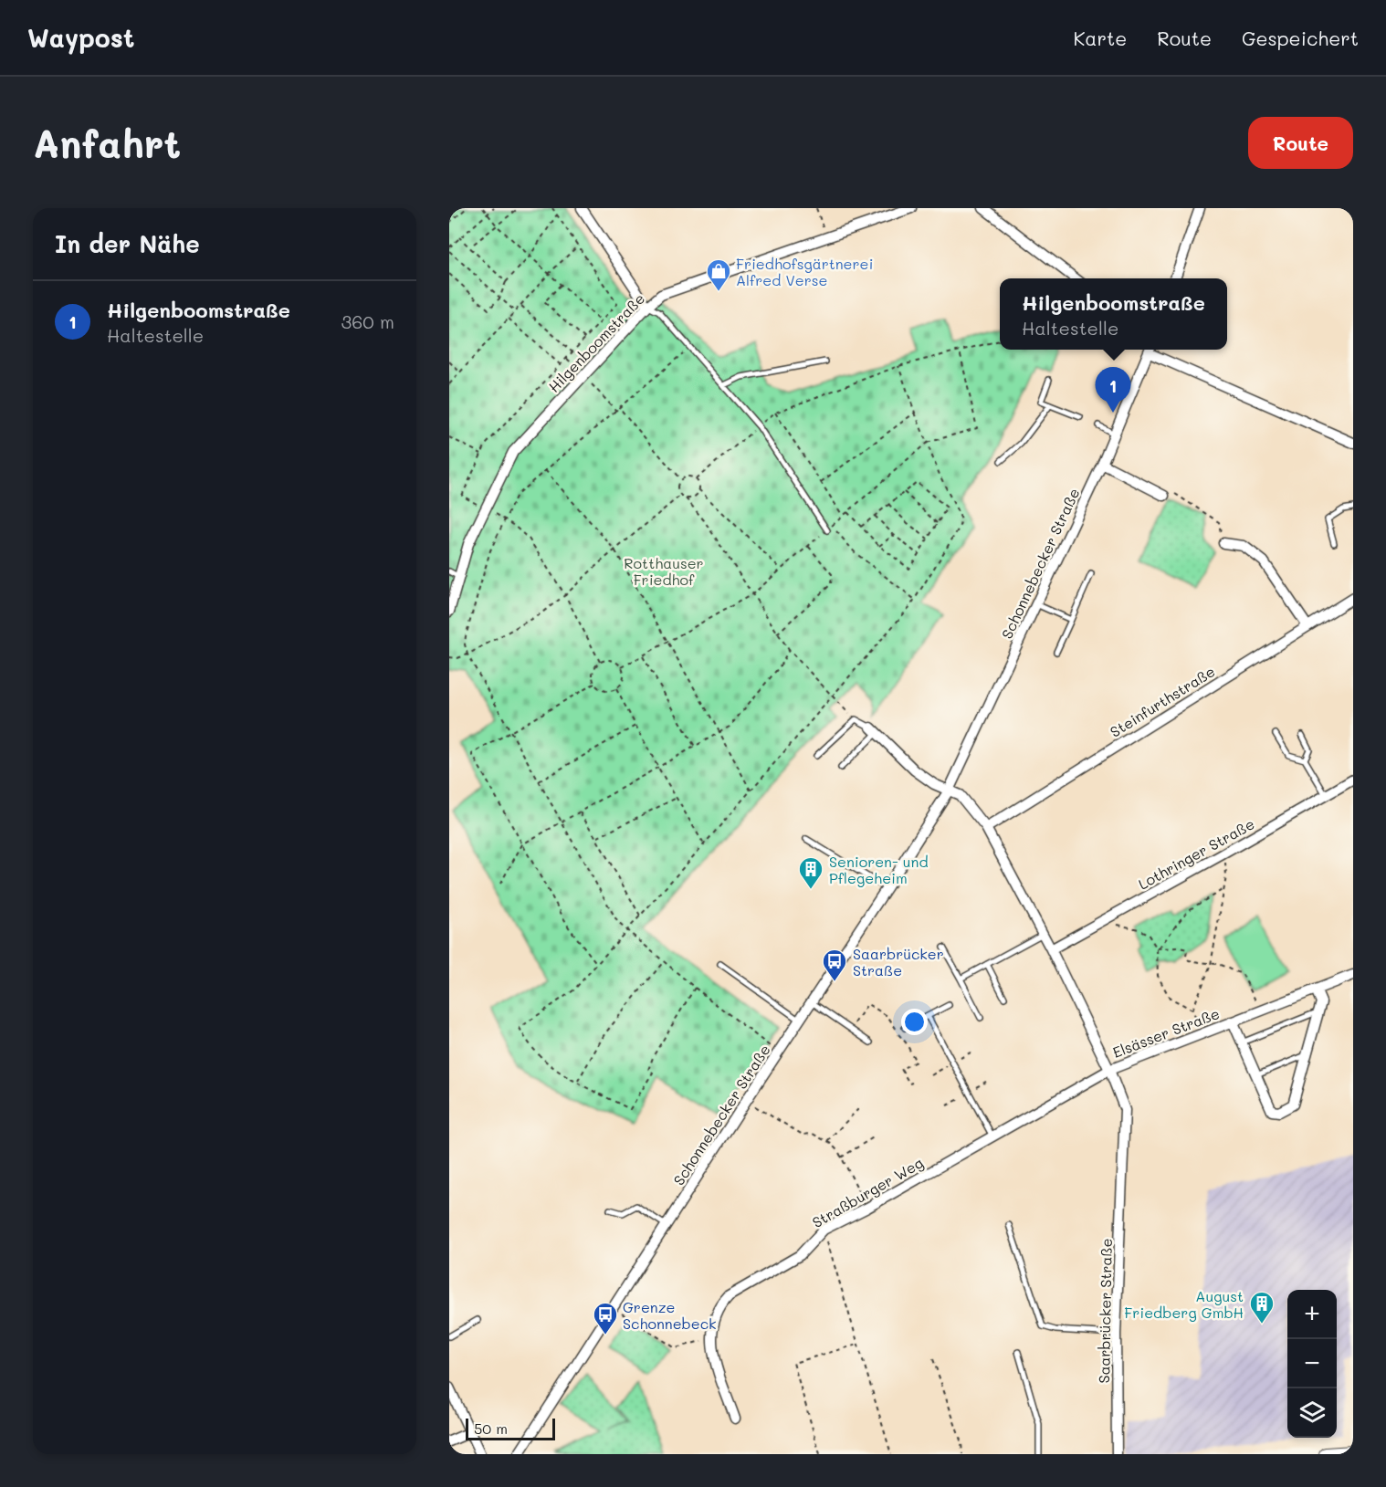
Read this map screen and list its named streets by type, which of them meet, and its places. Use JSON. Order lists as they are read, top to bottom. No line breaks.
{"streets":{"street":["Hilgenboomstraße","Schonnebecker Straße","Steinfurthstraße","Lothringer Straße","Elsässer Straße","Straßburger Weg","Saarbrücker Straße"]},"crossings":[["Schonnebecker Straße","Saarbrücker Straße"],["Steinfurthstraße","Saarbrücker Straße"],["Lothringer Straße","Saarbrücker Straße"],["Elsässer Straße","Straßburger Weg"],["Elsässer Straße","Saarbrücker Straße"],["Straßburger Weg","Saarbrücker Straße"]],"parks":["Rotthauser Friedhof"],"places":{"shop":["Friedhofsgärtnerei Alfred Verse"],"building":["Senioren- und Pflegeheim","August Friedberg GmbH"],"bus stop":["Saarbrücker Straße","Grenze Schonnebeck"]},"scale_bar":"50 m","page":{"header":"Waypost","nav":["Karte","Route","Gespeichert"],"buttons":"Route","title":"Anfahrt","heading":"In der Nähe","popup":["Hilgenboomstraße","Haltestelle"],"list":[{"mark":"1","name":"Hilgenboomstraße","note":"Haltestelle","value":"360 m"}],"pins":"1","map_buttons":["+","−"],"scale":"50 m"}}
